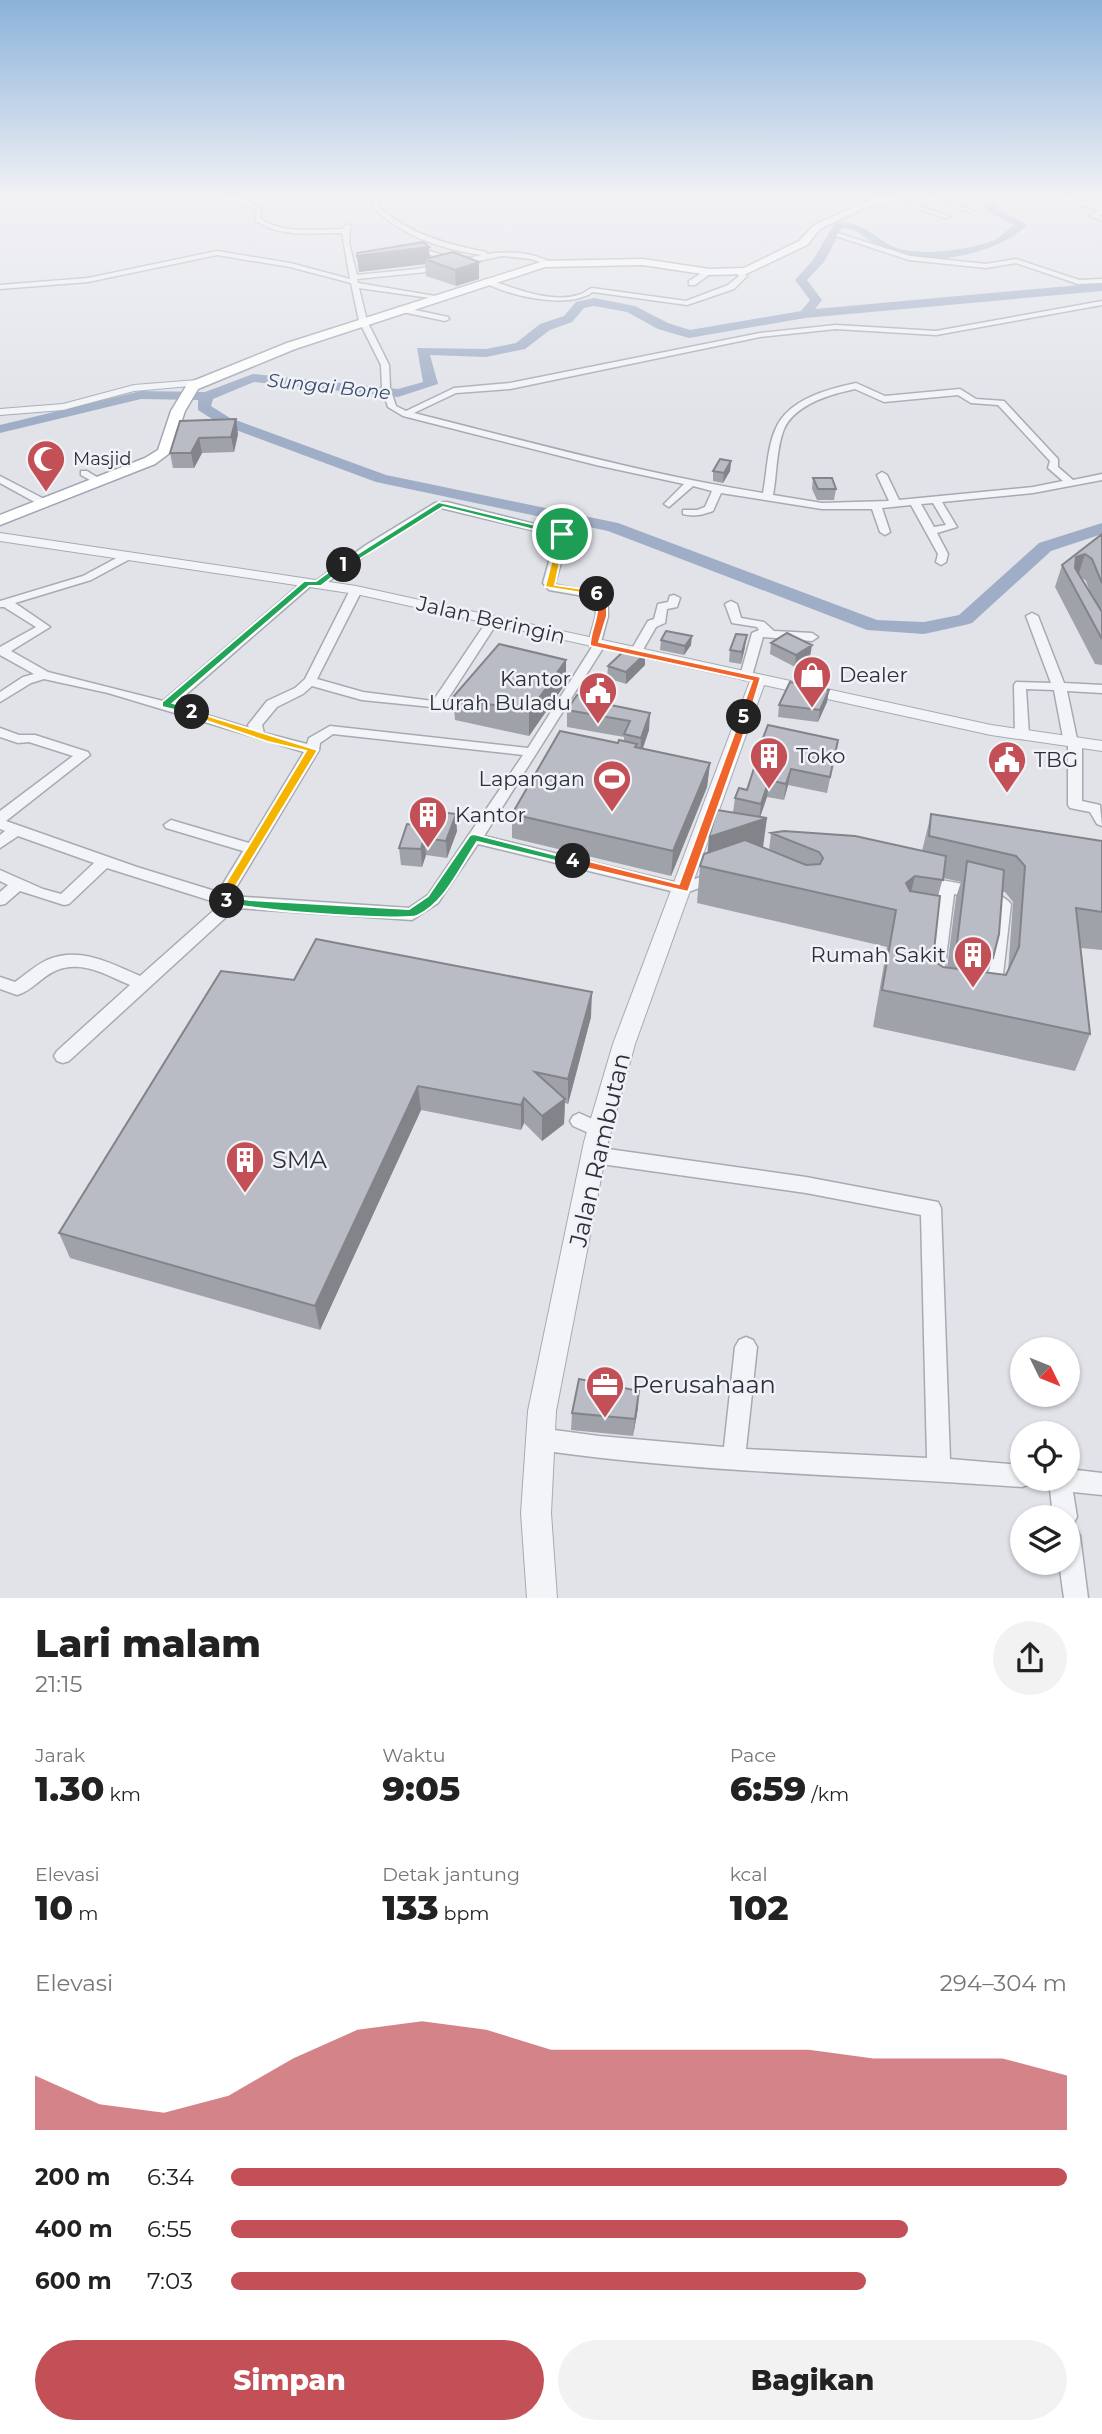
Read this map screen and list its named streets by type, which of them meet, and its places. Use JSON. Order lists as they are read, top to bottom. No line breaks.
{"streets":{"street":["Jalan Beringin","Jalan Rambutan"]},"crossings":[["Jalan Beringin","Jalan Rambutan"]],"water":["Sungai Bone"],"places":{"mosque":["Masjid"],"shop":["Dealer"],"public building":["Kantor Lurah Buladu","TBG"],"building":["Toko","Kantor","Rumah Sakit","SMA"],"sports":["Lapangan"],"office":["Perusahaan"]},"north":"bottom right","page":{"pins":["1","6","2","5","4","3"],"heading":["Lari malam","21:15"],"stats":[["Jarak","1.30 km"],["Waktu","9:05"],["Pace","6:59 /km"],["Elevasi","10 m"],["Detak jantung","133 bpm"],["kcal","102"]],"chart":["Elevasi","294–304 m"],"list":[{"name":"200 m","note":"6:34"},{"name":"400 m","note":"6:55"},{"name":"600 m","note":"7:03"}],"buttons":["Simpan","Bagikan"]}}
